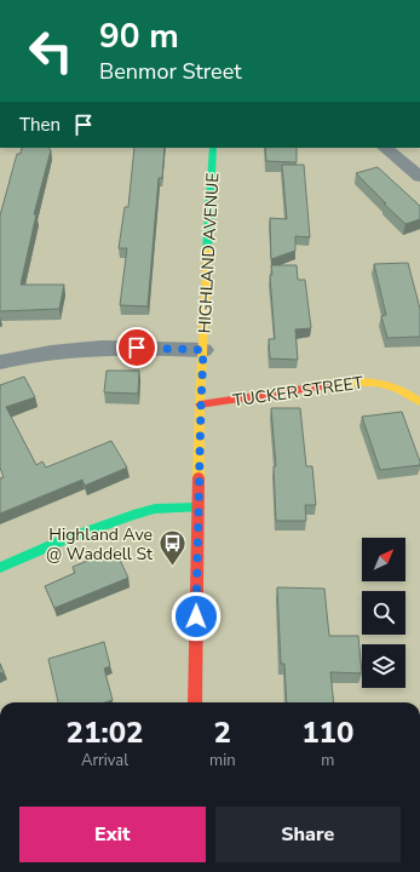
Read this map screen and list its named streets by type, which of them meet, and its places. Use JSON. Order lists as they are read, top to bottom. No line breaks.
{"streets":{"main road":["HIGHLAND AVENUE","TUCKER STREET"]},"crossings":[["HIGHLAND AVENUE","TUCKER STREET"]],"places":{"bus stop":["Highland Ave @ Waddell St"]},"north":"top right","page":{"turn":["90 m","Benmor Street"],"then":"Then","eta":["21:02","Arrival","2","min","110","m"],"buttons":["Exit","Share"]}}
